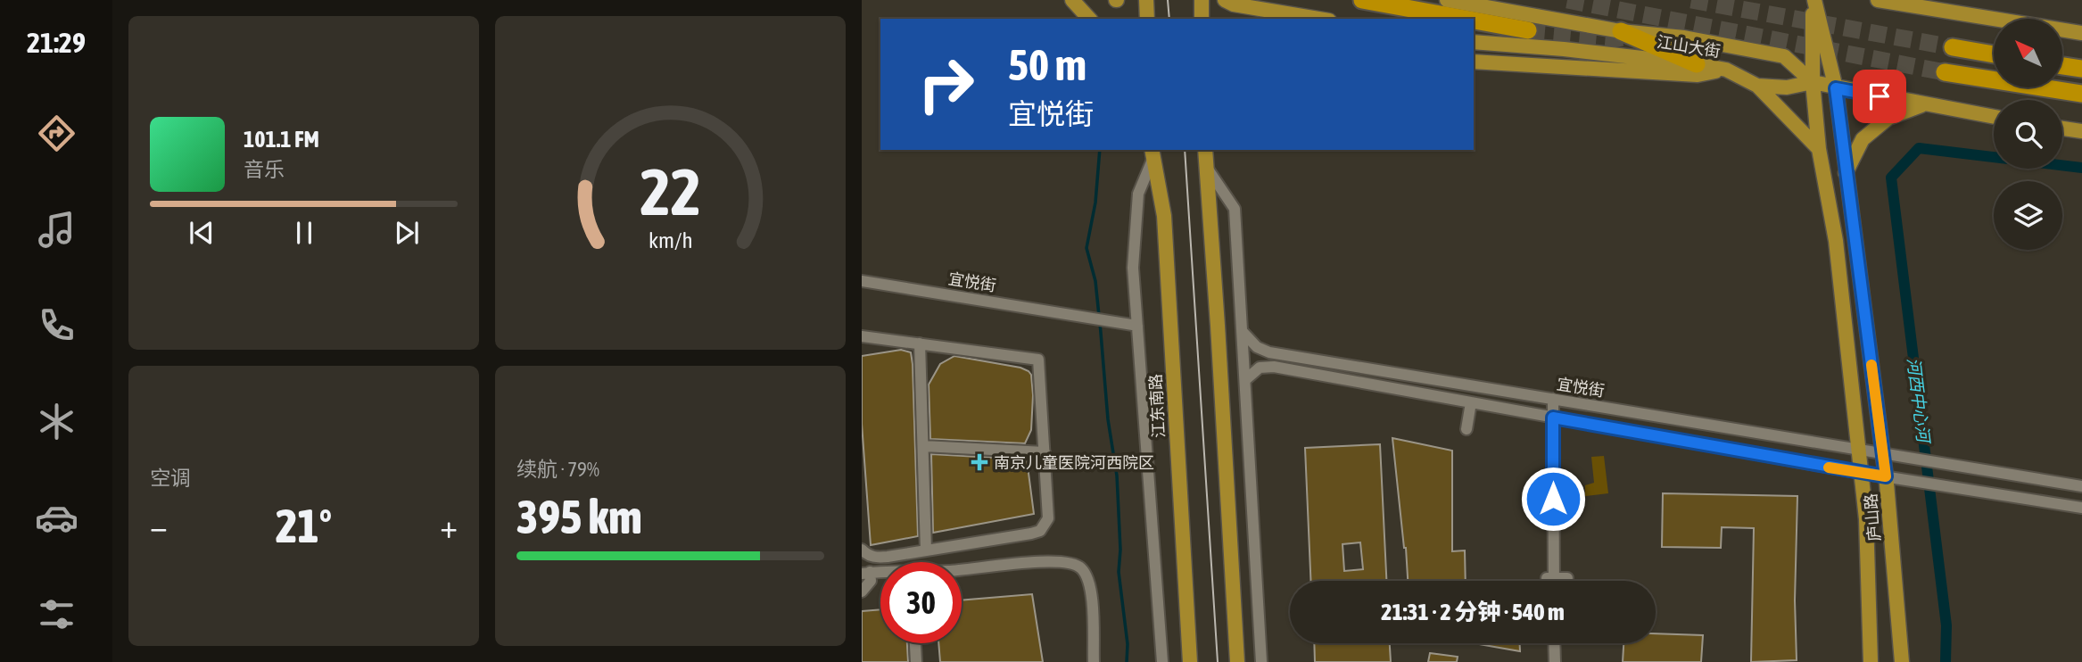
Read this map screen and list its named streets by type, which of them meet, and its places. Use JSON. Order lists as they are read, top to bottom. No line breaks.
{"streets":{"main road":["江山大街","江东南路","庐山路"],"street":["宜悦街"]},"crossings":[["江山大街","庐山路"],["宜悦街","庐山路"]],"water":["河西中心河"],"places":{"health":["南京儿童医院河西院区"]},"north":"top left","page":{"tabs":"21:29","turn":["50 m","宜悦街"],"song":["101.1 FM","音乐"],"tile":["空调",["续航 · 79%","395 km"]],"heat":["−","21°","+"],"limit":"30","trip":"21:31 · 2 分钟 · 540 m","gauge":["22","km/h"]}}
